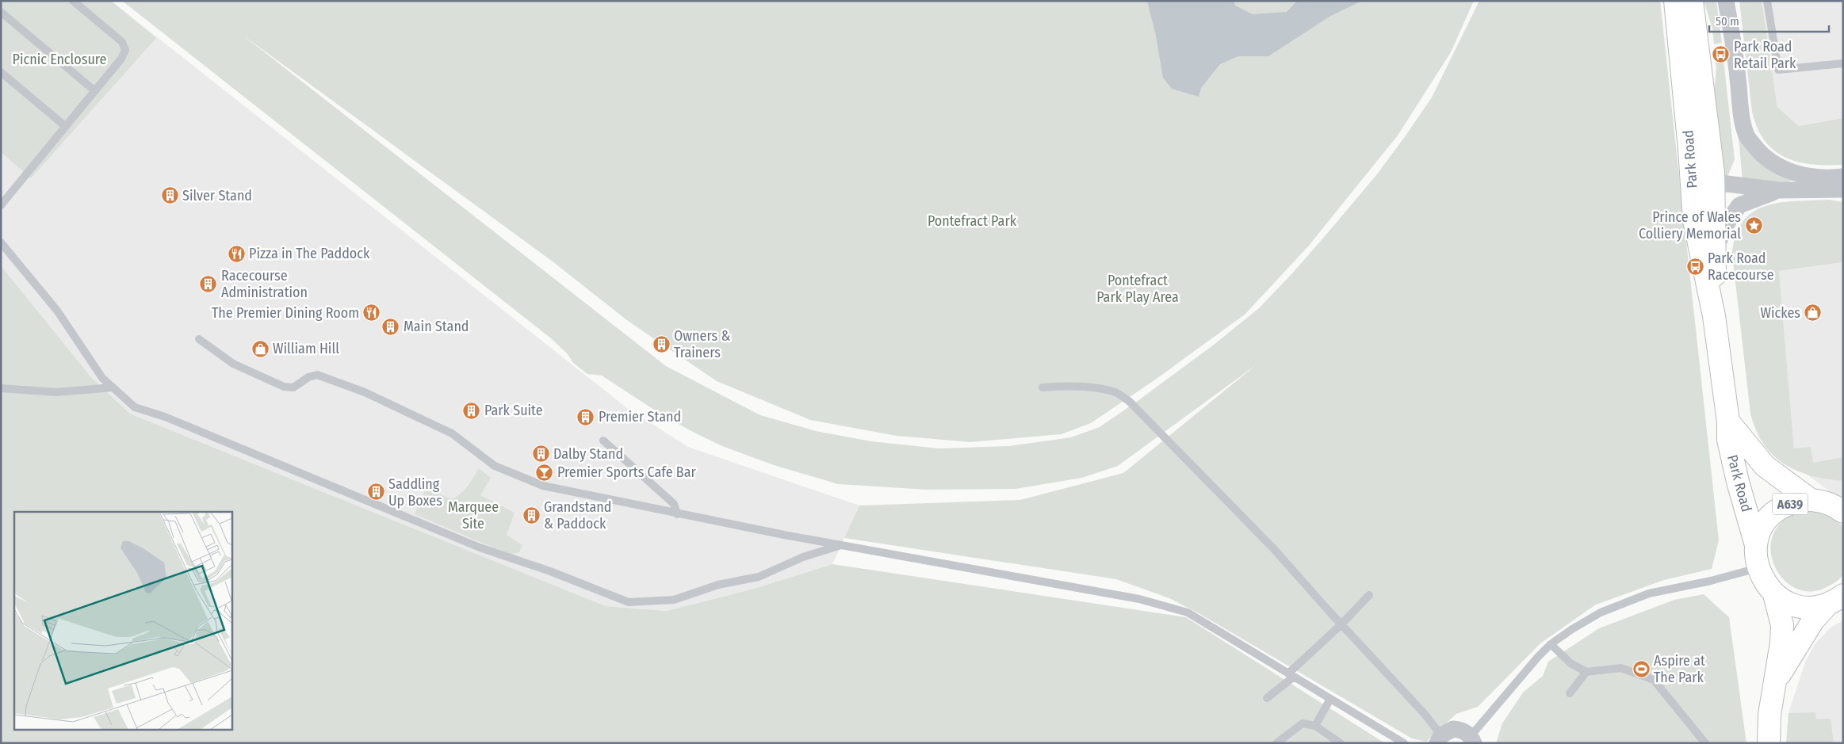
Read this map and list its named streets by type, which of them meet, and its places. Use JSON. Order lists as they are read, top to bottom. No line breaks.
{"streets":{"main road":["Park Road","A639"]},"parks":["Picnic Enclosure","Pontefract Park","Pontefract Park Play Area","Marquee Site"],"places":{"bus stop":["Park Road Retail Park","Park Road Racecourse"],"building":["Silver Stand","Racecourse Administration","Main Stand","Owners & Trainers","Park Suite","Premier Stand","Dalby Stand","Saddling Up Boxes","Grandstand & Paddock"],"place":["Prince of Wales Colliery Memorial"],"restaurant":["Pizza in The Paddock","The Premier Dining Room"],"shop":["Wickes","William Hill"],"bar":["Premier Sports Cafe Bar"],"sports":["Aspire at The Park"]},"scale_bar":"50 m"}
